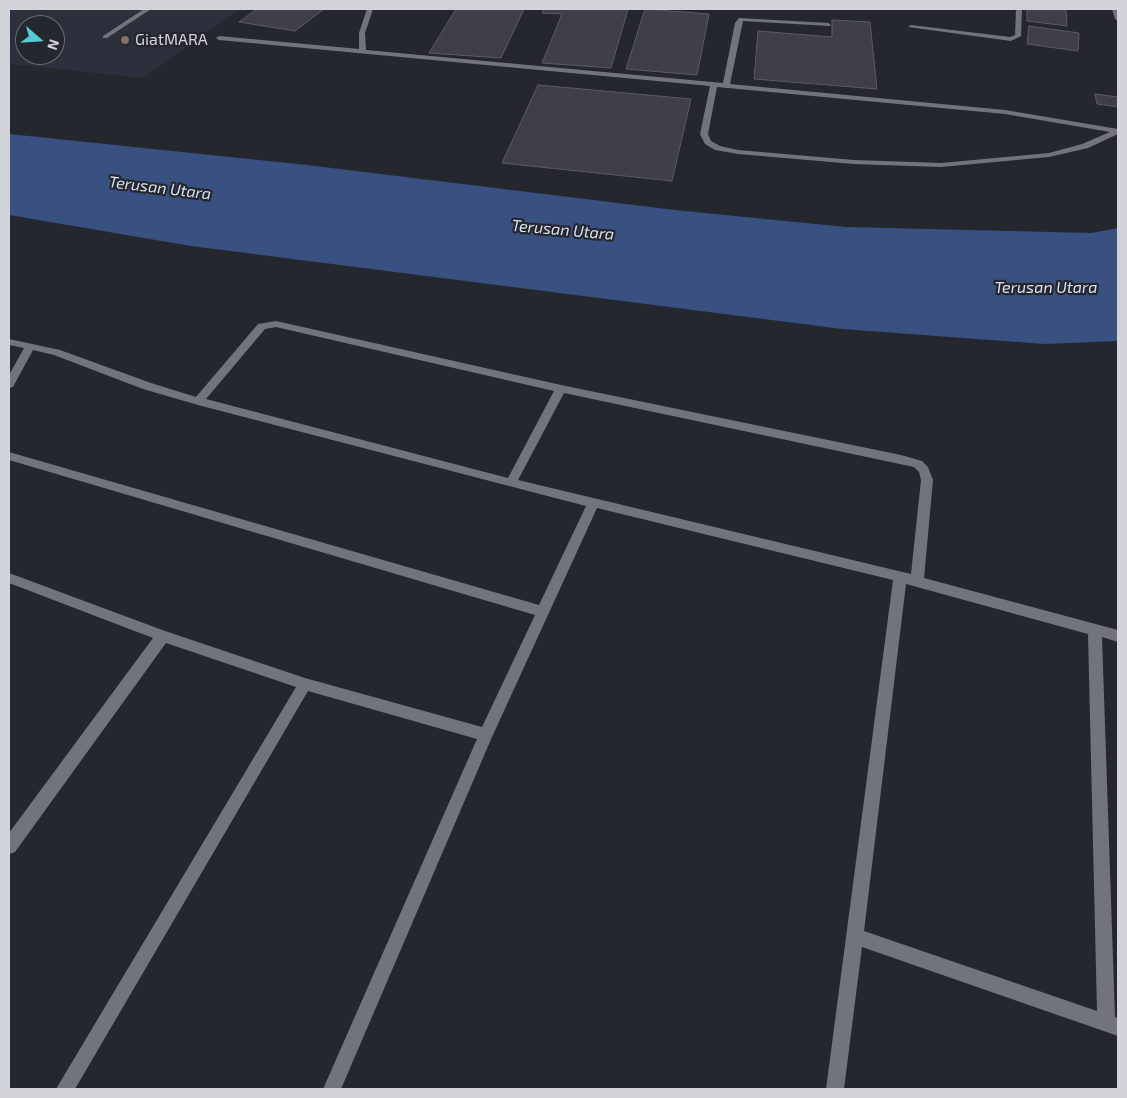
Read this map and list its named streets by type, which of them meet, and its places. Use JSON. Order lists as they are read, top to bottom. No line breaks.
{"water":["Terusan Utara"],"places":["GiatMARA"],"north":"right"}
